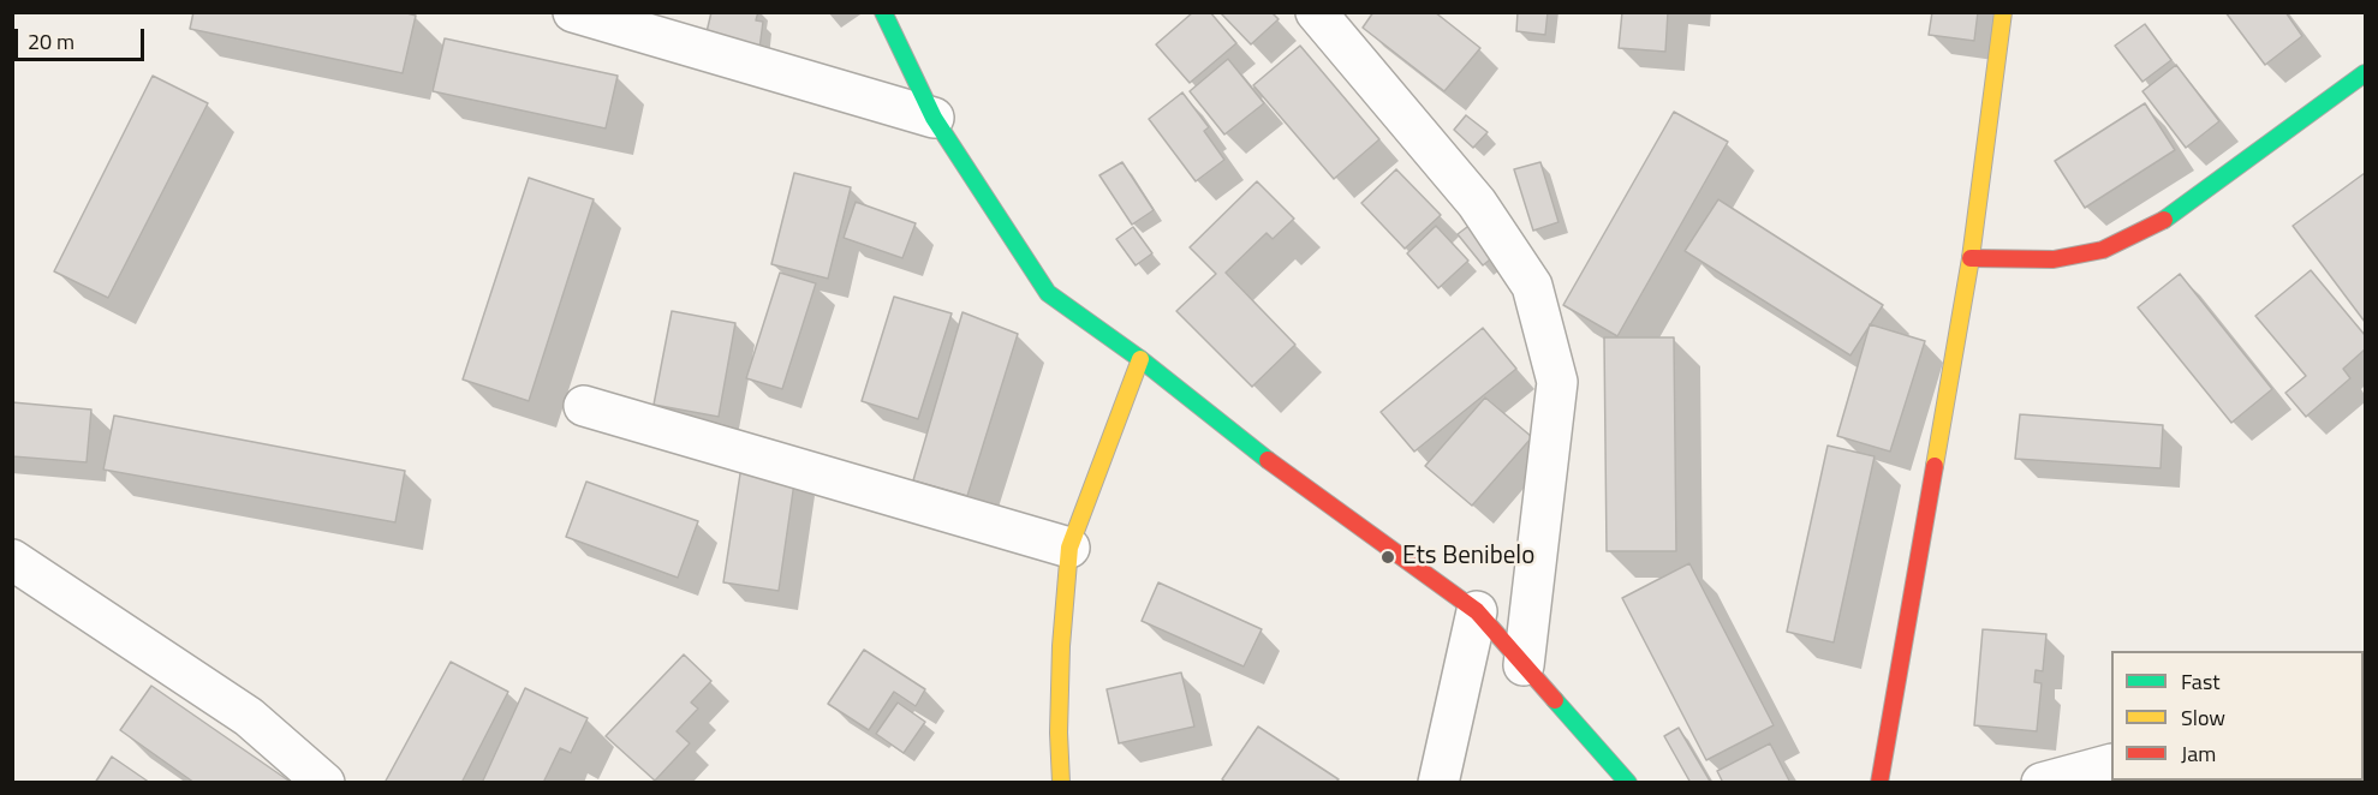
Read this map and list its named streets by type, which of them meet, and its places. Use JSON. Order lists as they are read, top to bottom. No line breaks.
{"places":["Ets Benibelo"],"legend":["Fast","Slow","Jam"],"scale_bar":"20 m"}
